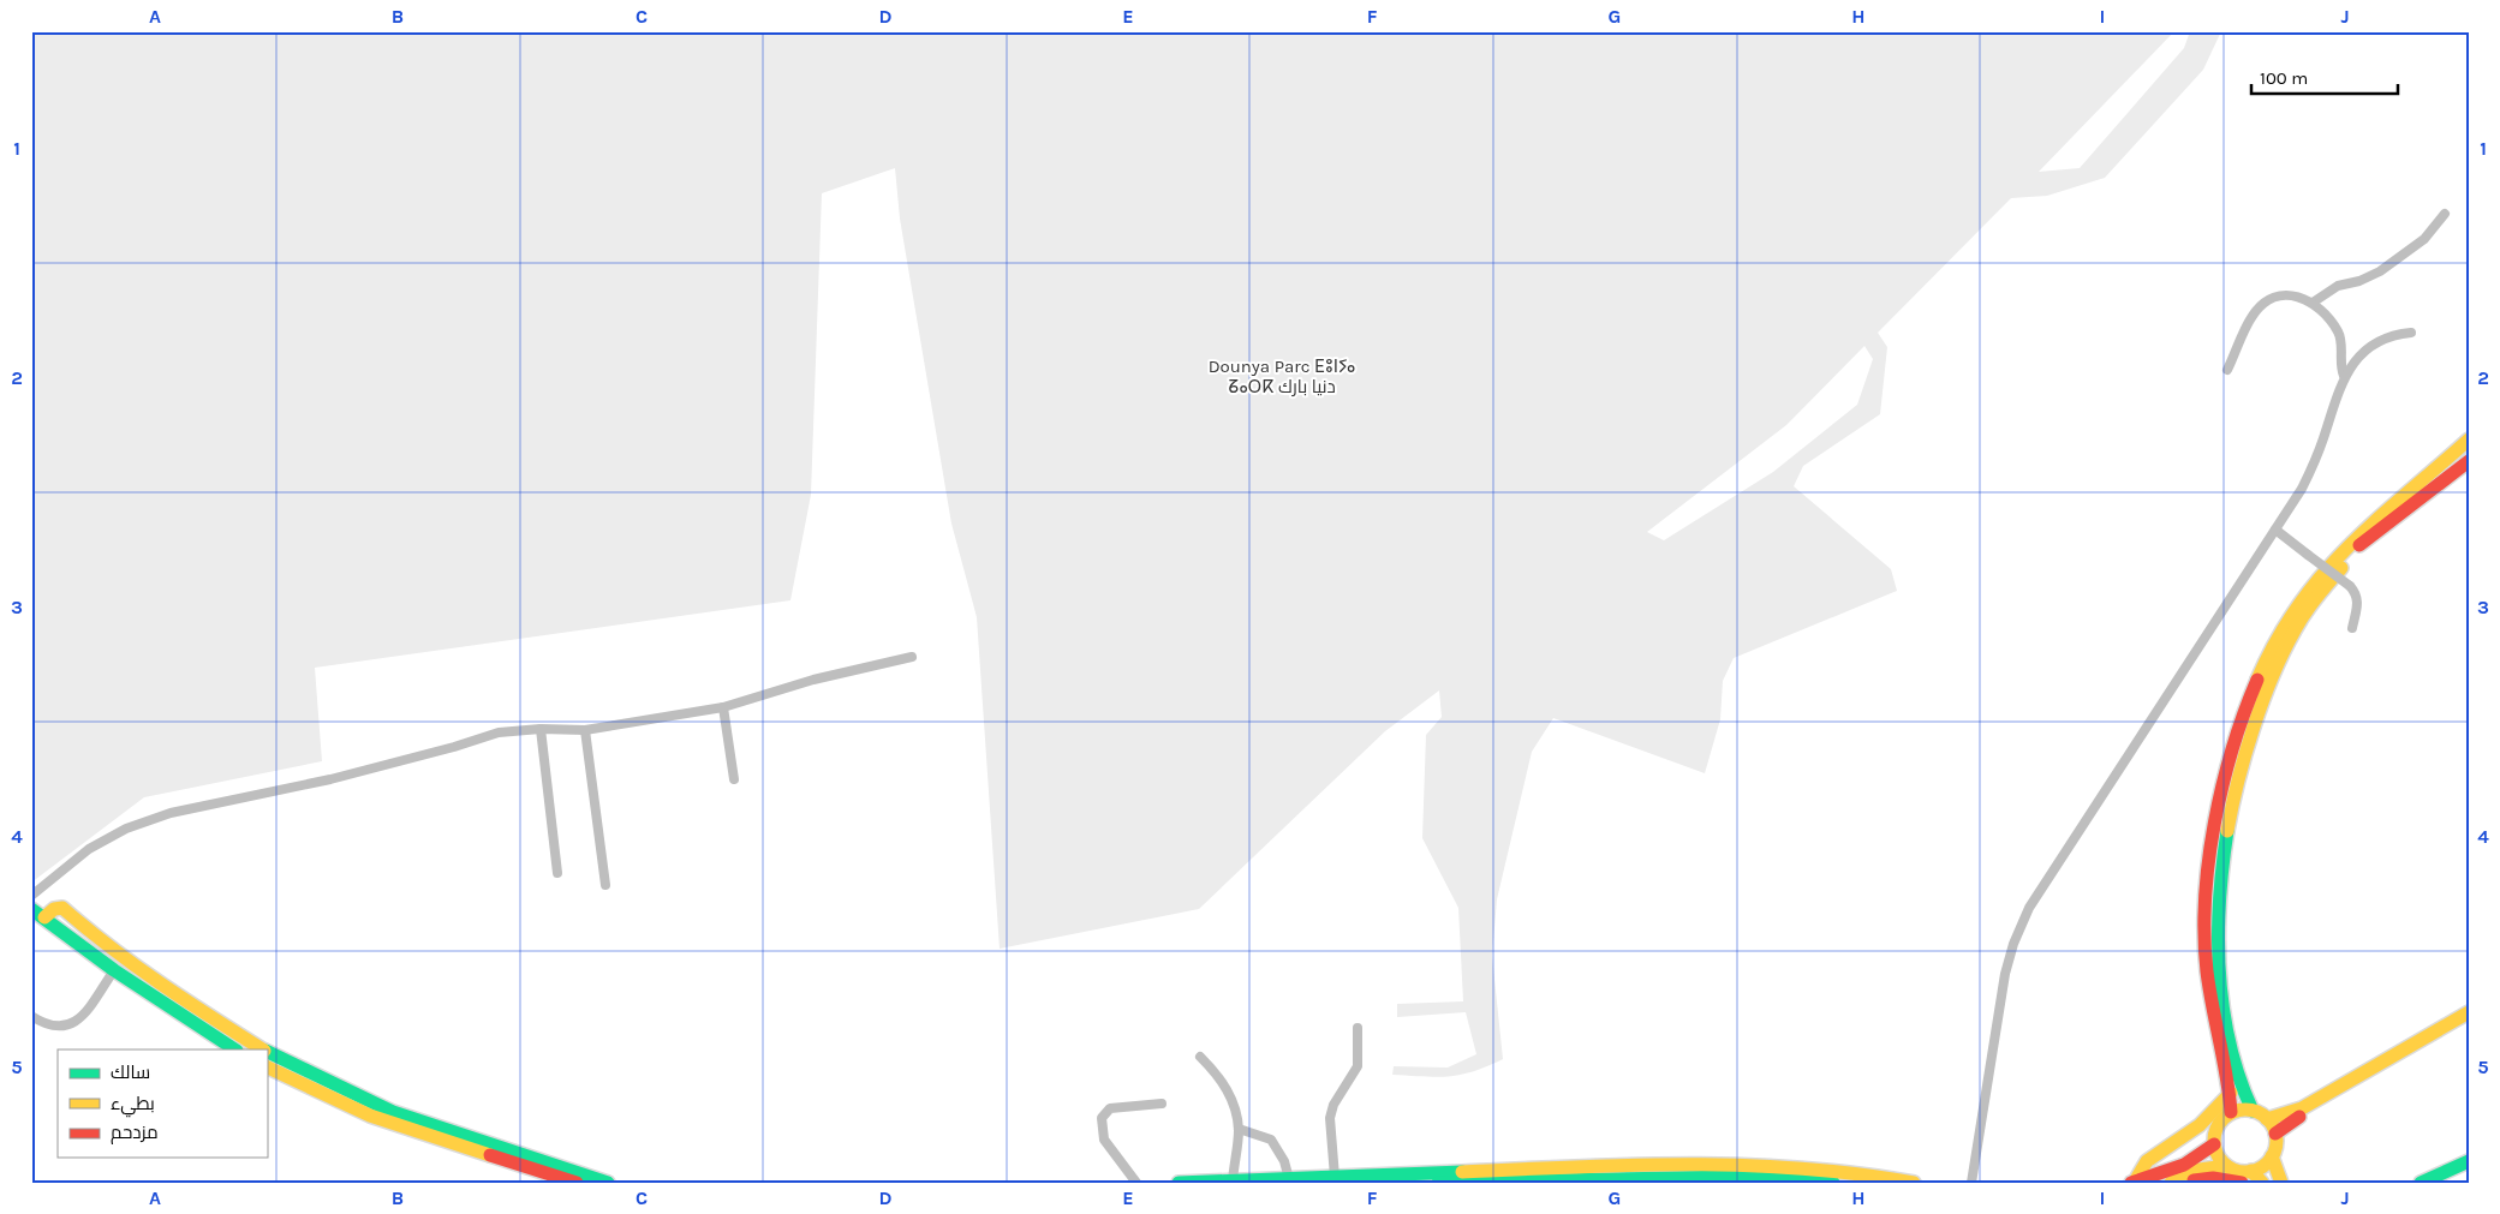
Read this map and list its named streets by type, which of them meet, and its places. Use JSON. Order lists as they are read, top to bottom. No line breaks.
{"parks":["Dounya Parc ⴹⵓⵏⵢⴰ ⵒⴰⵔⴽ دنيا بارك"],"legend":["سالك","بطيء","مزدحم"],"scale_bar":"100 m","grid":{"columns":["A","B","C","D","E","F","G","H","I","J"],"rows":["1","2","3","4","5"]}}
